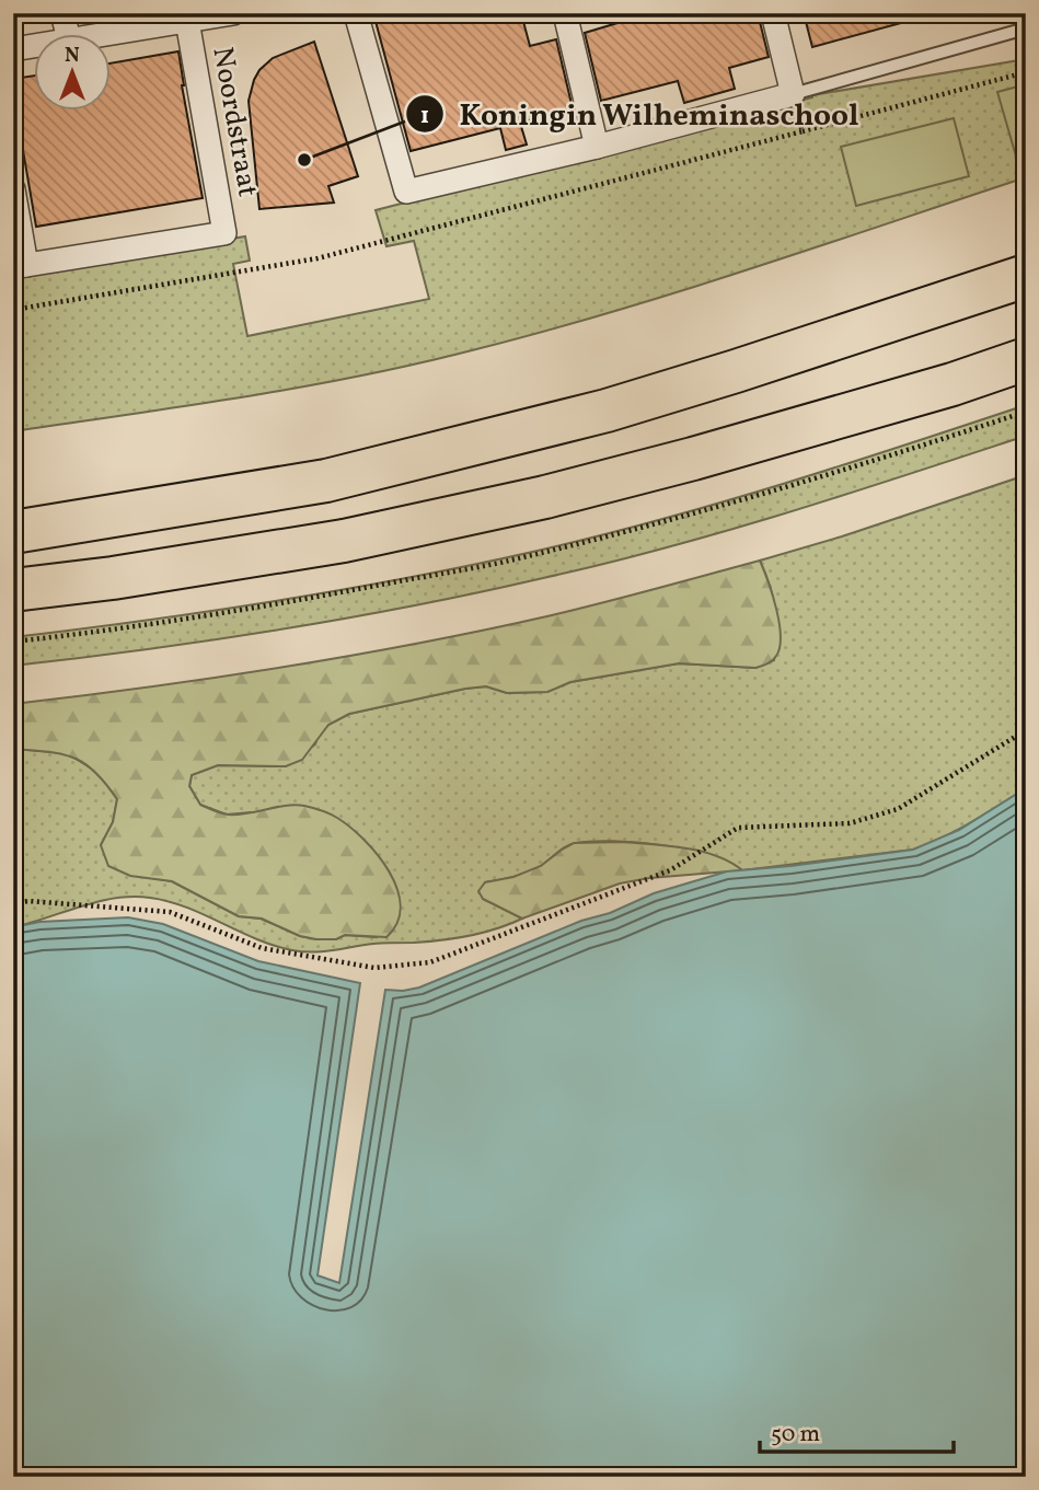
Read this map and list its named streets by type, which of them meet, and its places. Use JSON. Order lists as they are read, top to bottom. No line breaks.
{"streets":{"street":["Noordstraat"]},"places":["Koningin Wilheminaschool"],"scale_bar":"50 m","north":"top"}
